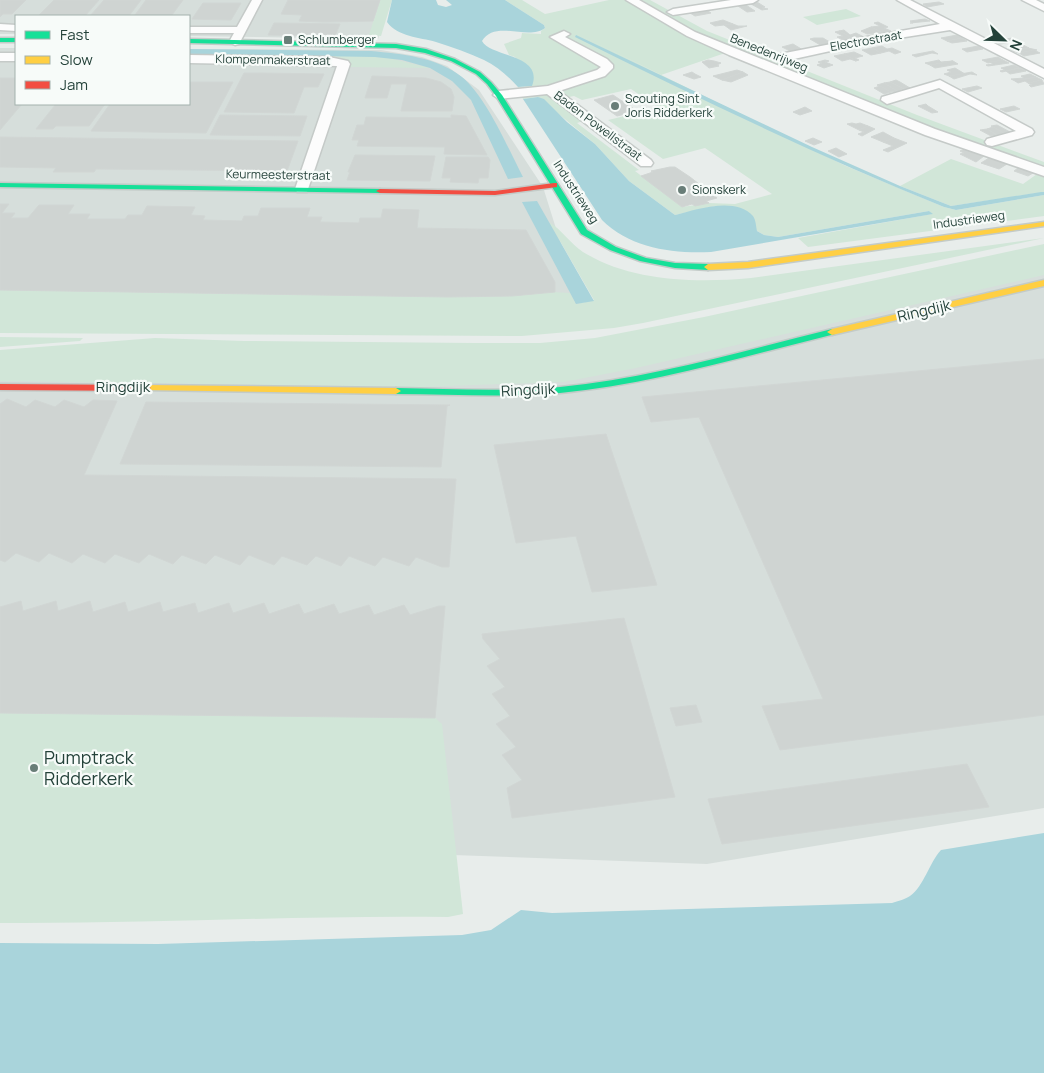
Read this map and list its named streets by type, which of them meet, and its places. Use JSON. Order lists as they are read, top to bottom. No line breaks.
{"streets":{"street":["Electrostraat","Benedenrijweg","Klompenmakerstraat","Baden Powellstraat","Keurmeesterstraat","Industrieweg","Ringdijk"]},"crossings":[["Electrostraat","Benedenrijweg"],["Klompenmakerstraat","Keurmeesterstraat"],["Baden Powellstraat","Industrieweg"],["Keurmeesterstraat","Industrieweg"]],"places":{"transit":["Schlumberger"],"other":["Scouting Sint Joris Ridderkerk","Sionskerk","Pumptrack Ridderkerk"]},"legend":["Fast","Slow","Jam"],"north":"bottom right"}
